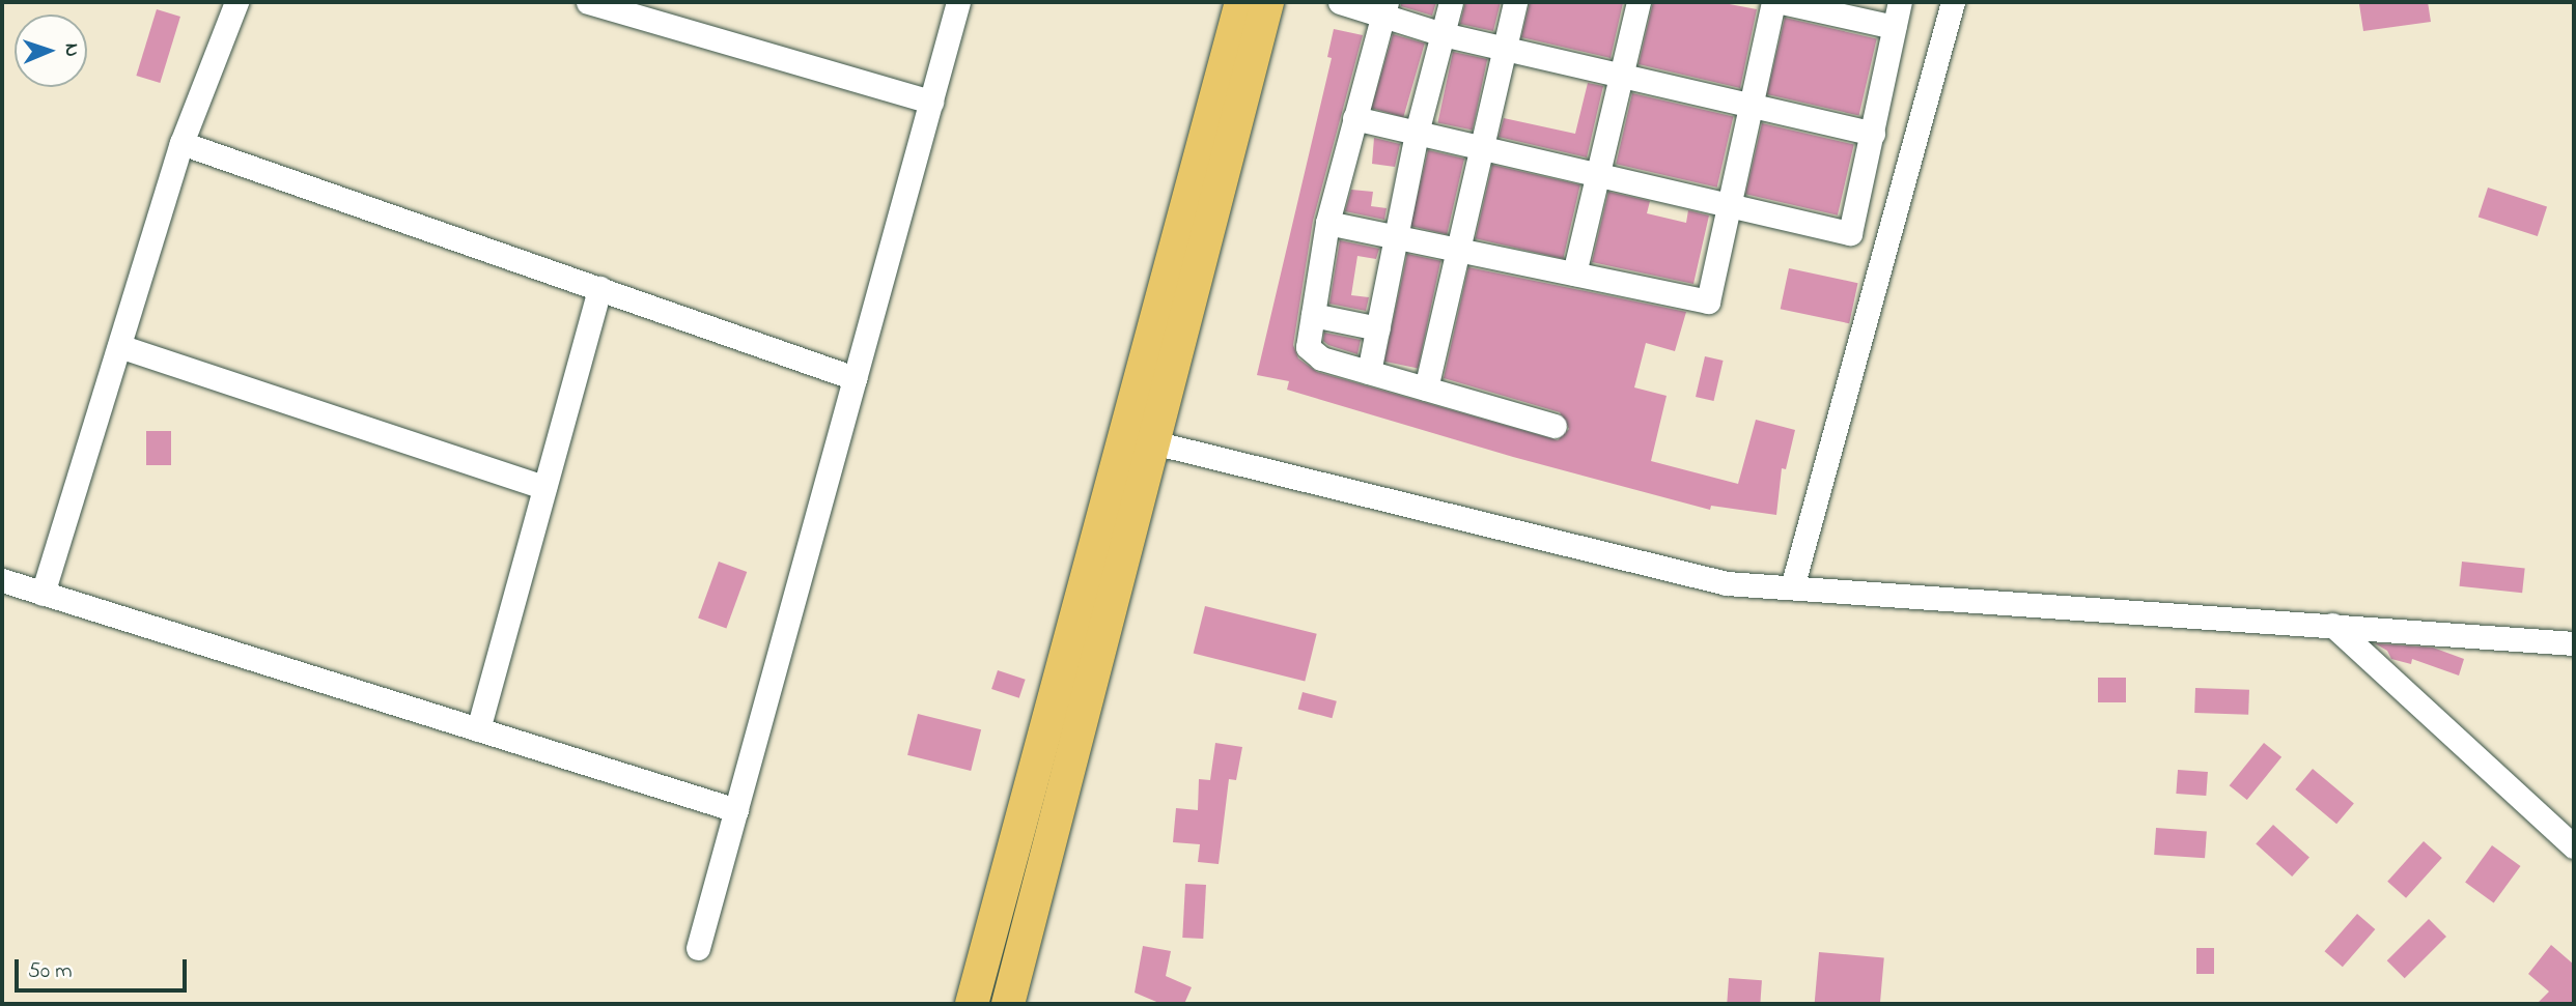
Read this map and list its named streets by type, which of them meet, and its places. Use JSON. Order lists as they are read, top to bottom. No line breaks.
{"scale_bar":"50 m","north":"right"}
